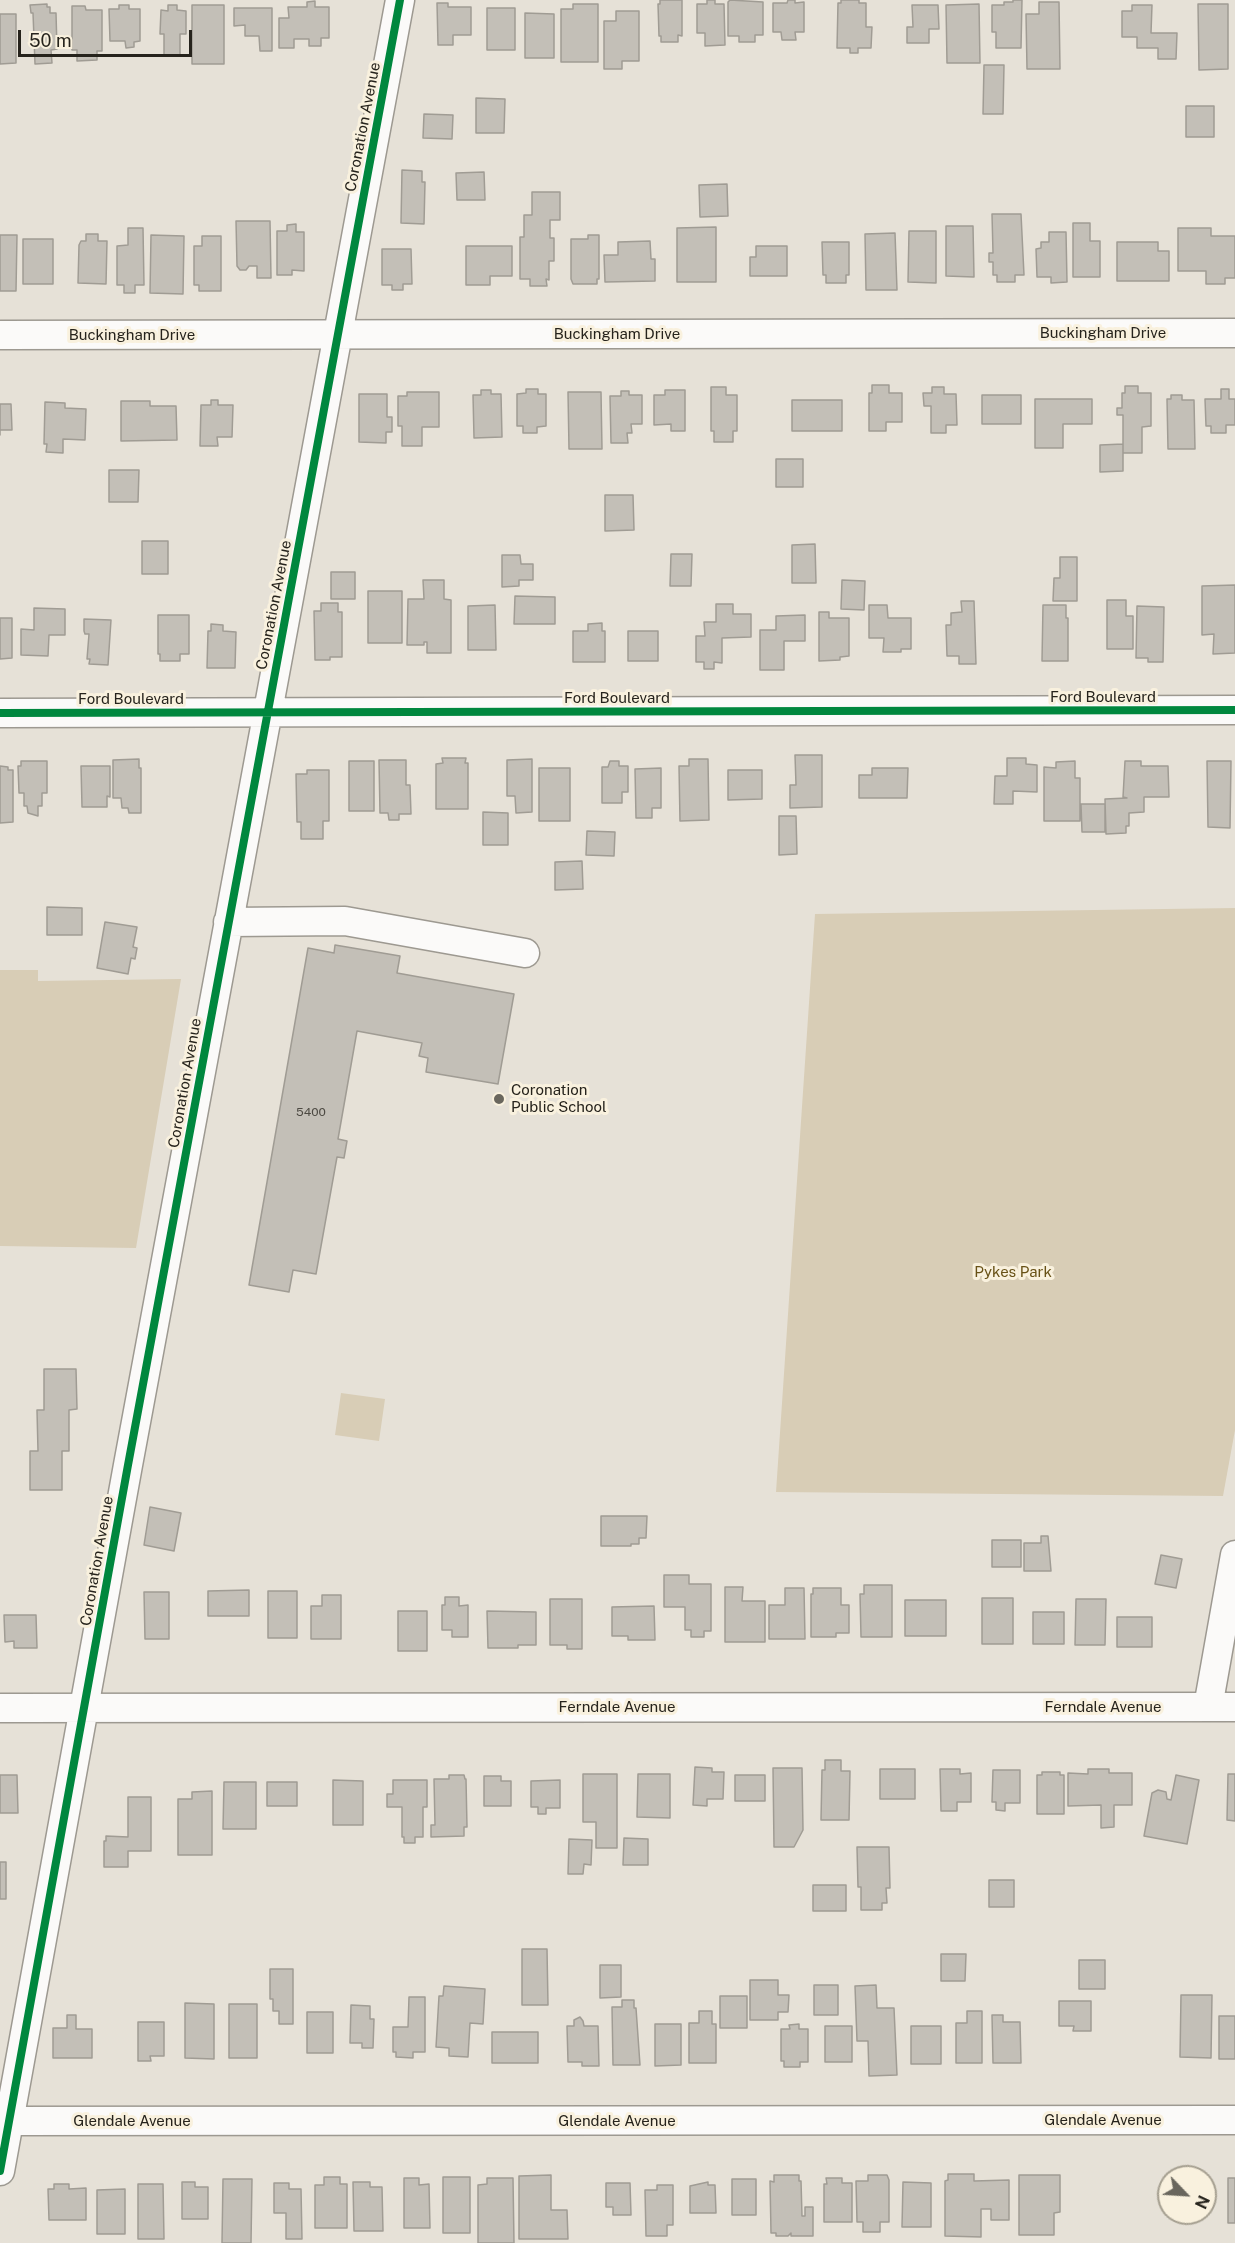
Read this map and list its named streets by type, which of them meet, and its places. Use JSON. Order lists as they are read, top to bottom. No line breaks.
{"streets":{"street":["Coronation Avenue","Buckingham Drive","Ford Boulevard","Ferndale Avenue","Glendale Avenue"]},"crossings":[["Coronation Avenue","Buckingham Drive"],["Coronation Avenue","Ford Boulevard"],["Coronation Avenue","Ferndale Avenue"],["Coronation Avenue","Glendale Avenue"]],"parks":["Pykes Park"],"places":["Coronation Public School"],"house_numbers":["5400"],"scale_bar":"50 m","north":"bottom right"}
